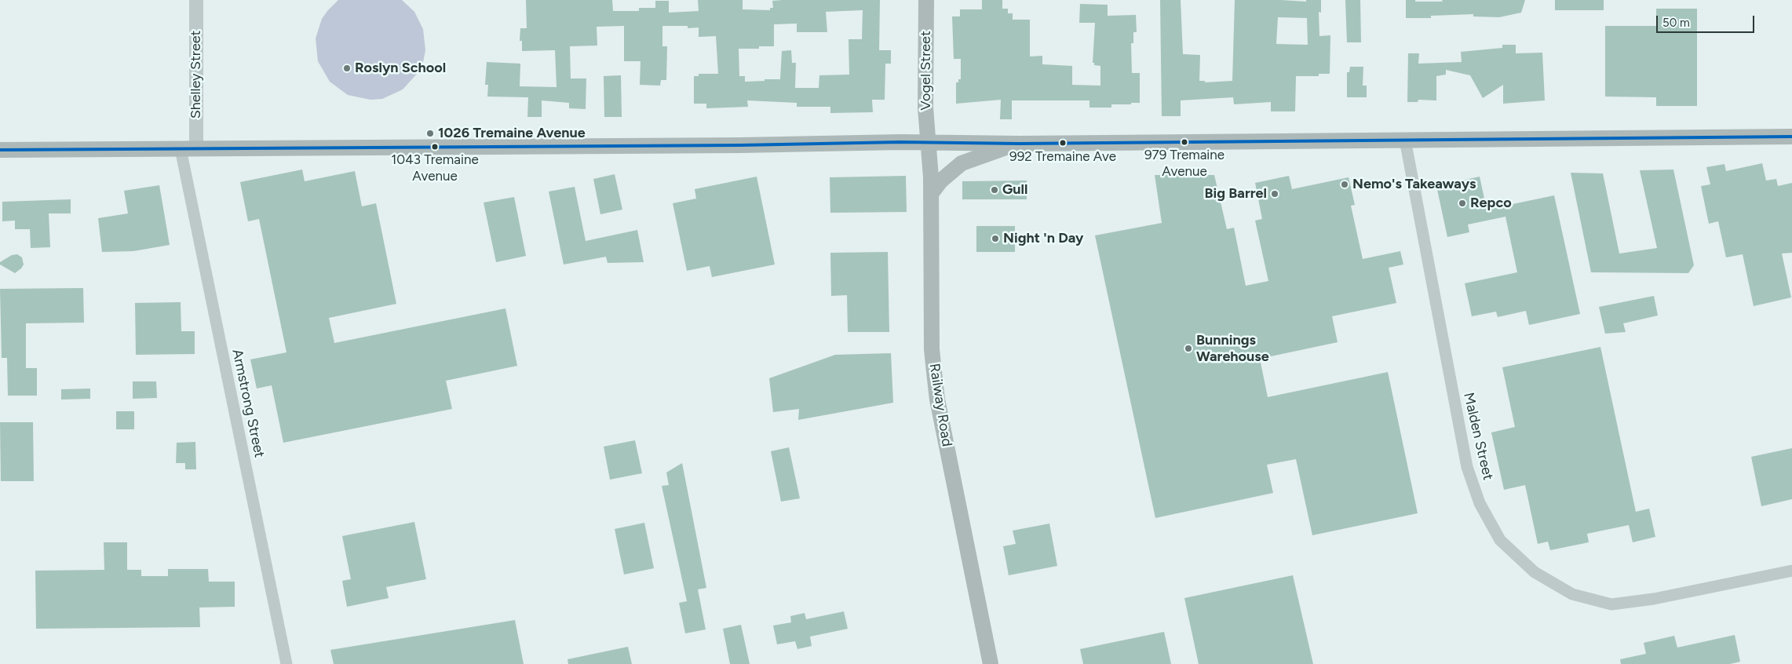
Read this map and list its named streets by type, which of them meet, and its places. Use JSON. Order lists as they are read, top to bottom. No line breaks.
{"streets":{"main road":["Vogel Street","Railway Road"],"street":["Shelley Street","Armstrong Street","Malden Street"]},"crossings":[["Vogel Street","Railway Road"],["Shelley Street","Armstrong Street"]],"places":["Roslyn School","1026 Tremaine Avenue","979 Tremaine Avenue","992 Tremaine Ave","1043 Tremaine Avenue","Nemo's Takeaways","Gull","Big Barrel","Repco","Night 'n Day","Bunnings Warehouse"],"scale_bar":"50 m"}
